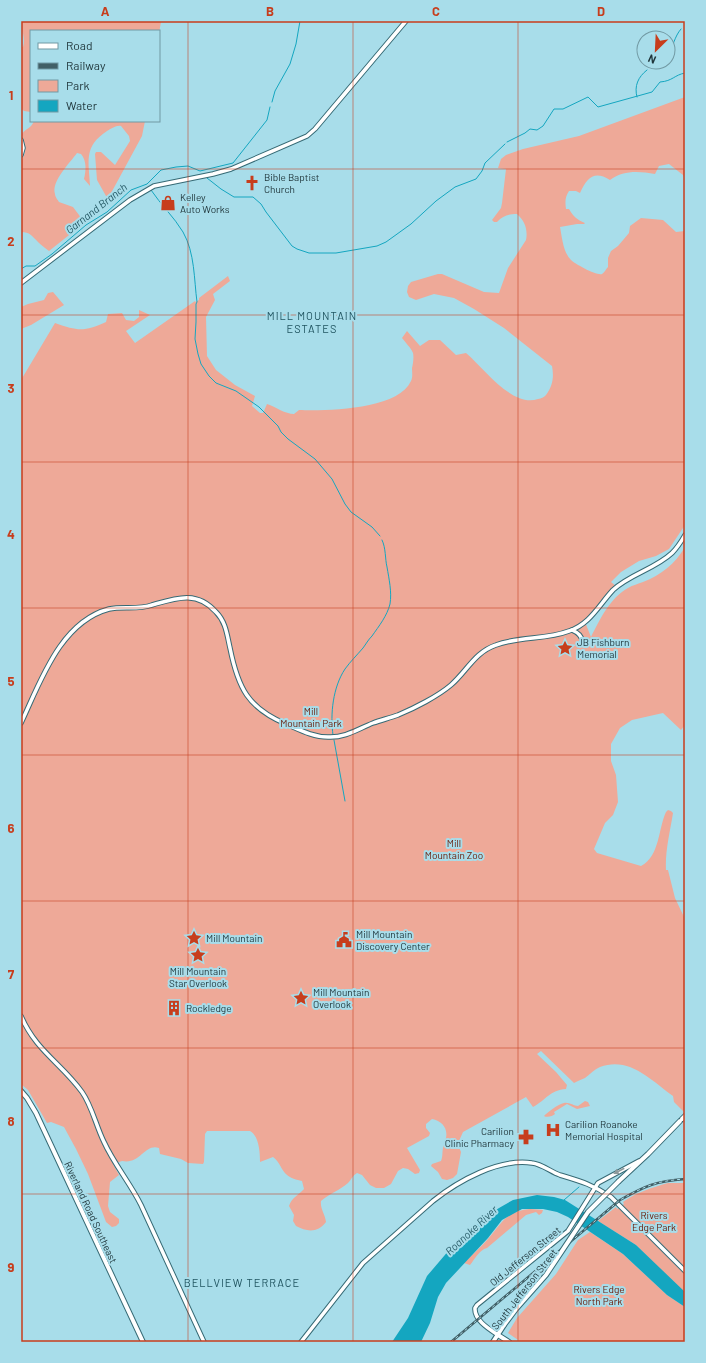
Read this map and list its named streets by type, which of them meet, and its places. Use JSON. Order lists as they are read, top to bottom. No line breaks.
{"streets":{"main road":["Riverland Road Southeast","South Jefferson Street"],"street":["Old Jefferson Street"]},"crossings":[["Old Jefferson Street","South Jefferson Street"]],"districts":["MILL MOUNTAIN ESTATES","BELLVIEW TERRACE"],"water":["Garnand Branch","Roanoke River"],"parks":["Mill Mountain Park","Mill Mountain Zoo","Rivers Edge Park","Rivers Edge North Park"],"places":{"church":["Bible Baptist Church"],"shop":["Kelley Auto Works"],"place":["JB Fishburn Memorial","Mill Mountain","Mill Mountain Star Overlook","Mill Mountain Overlook"],"public building":["Mill Mountain Discovery Center"],"building":["Rockledge"],"hospital":["Carilion Roanoke Memorial Hospital"],"pharmacy":["Carilion Clinic Pharmacy"]},"legend":["Road","Railway","Park","Water"],"north":"bottom left","grid":{"columns":["A","B","C","D"],"rows":["1","2","3","4","5","6","7","8","9"]}}
